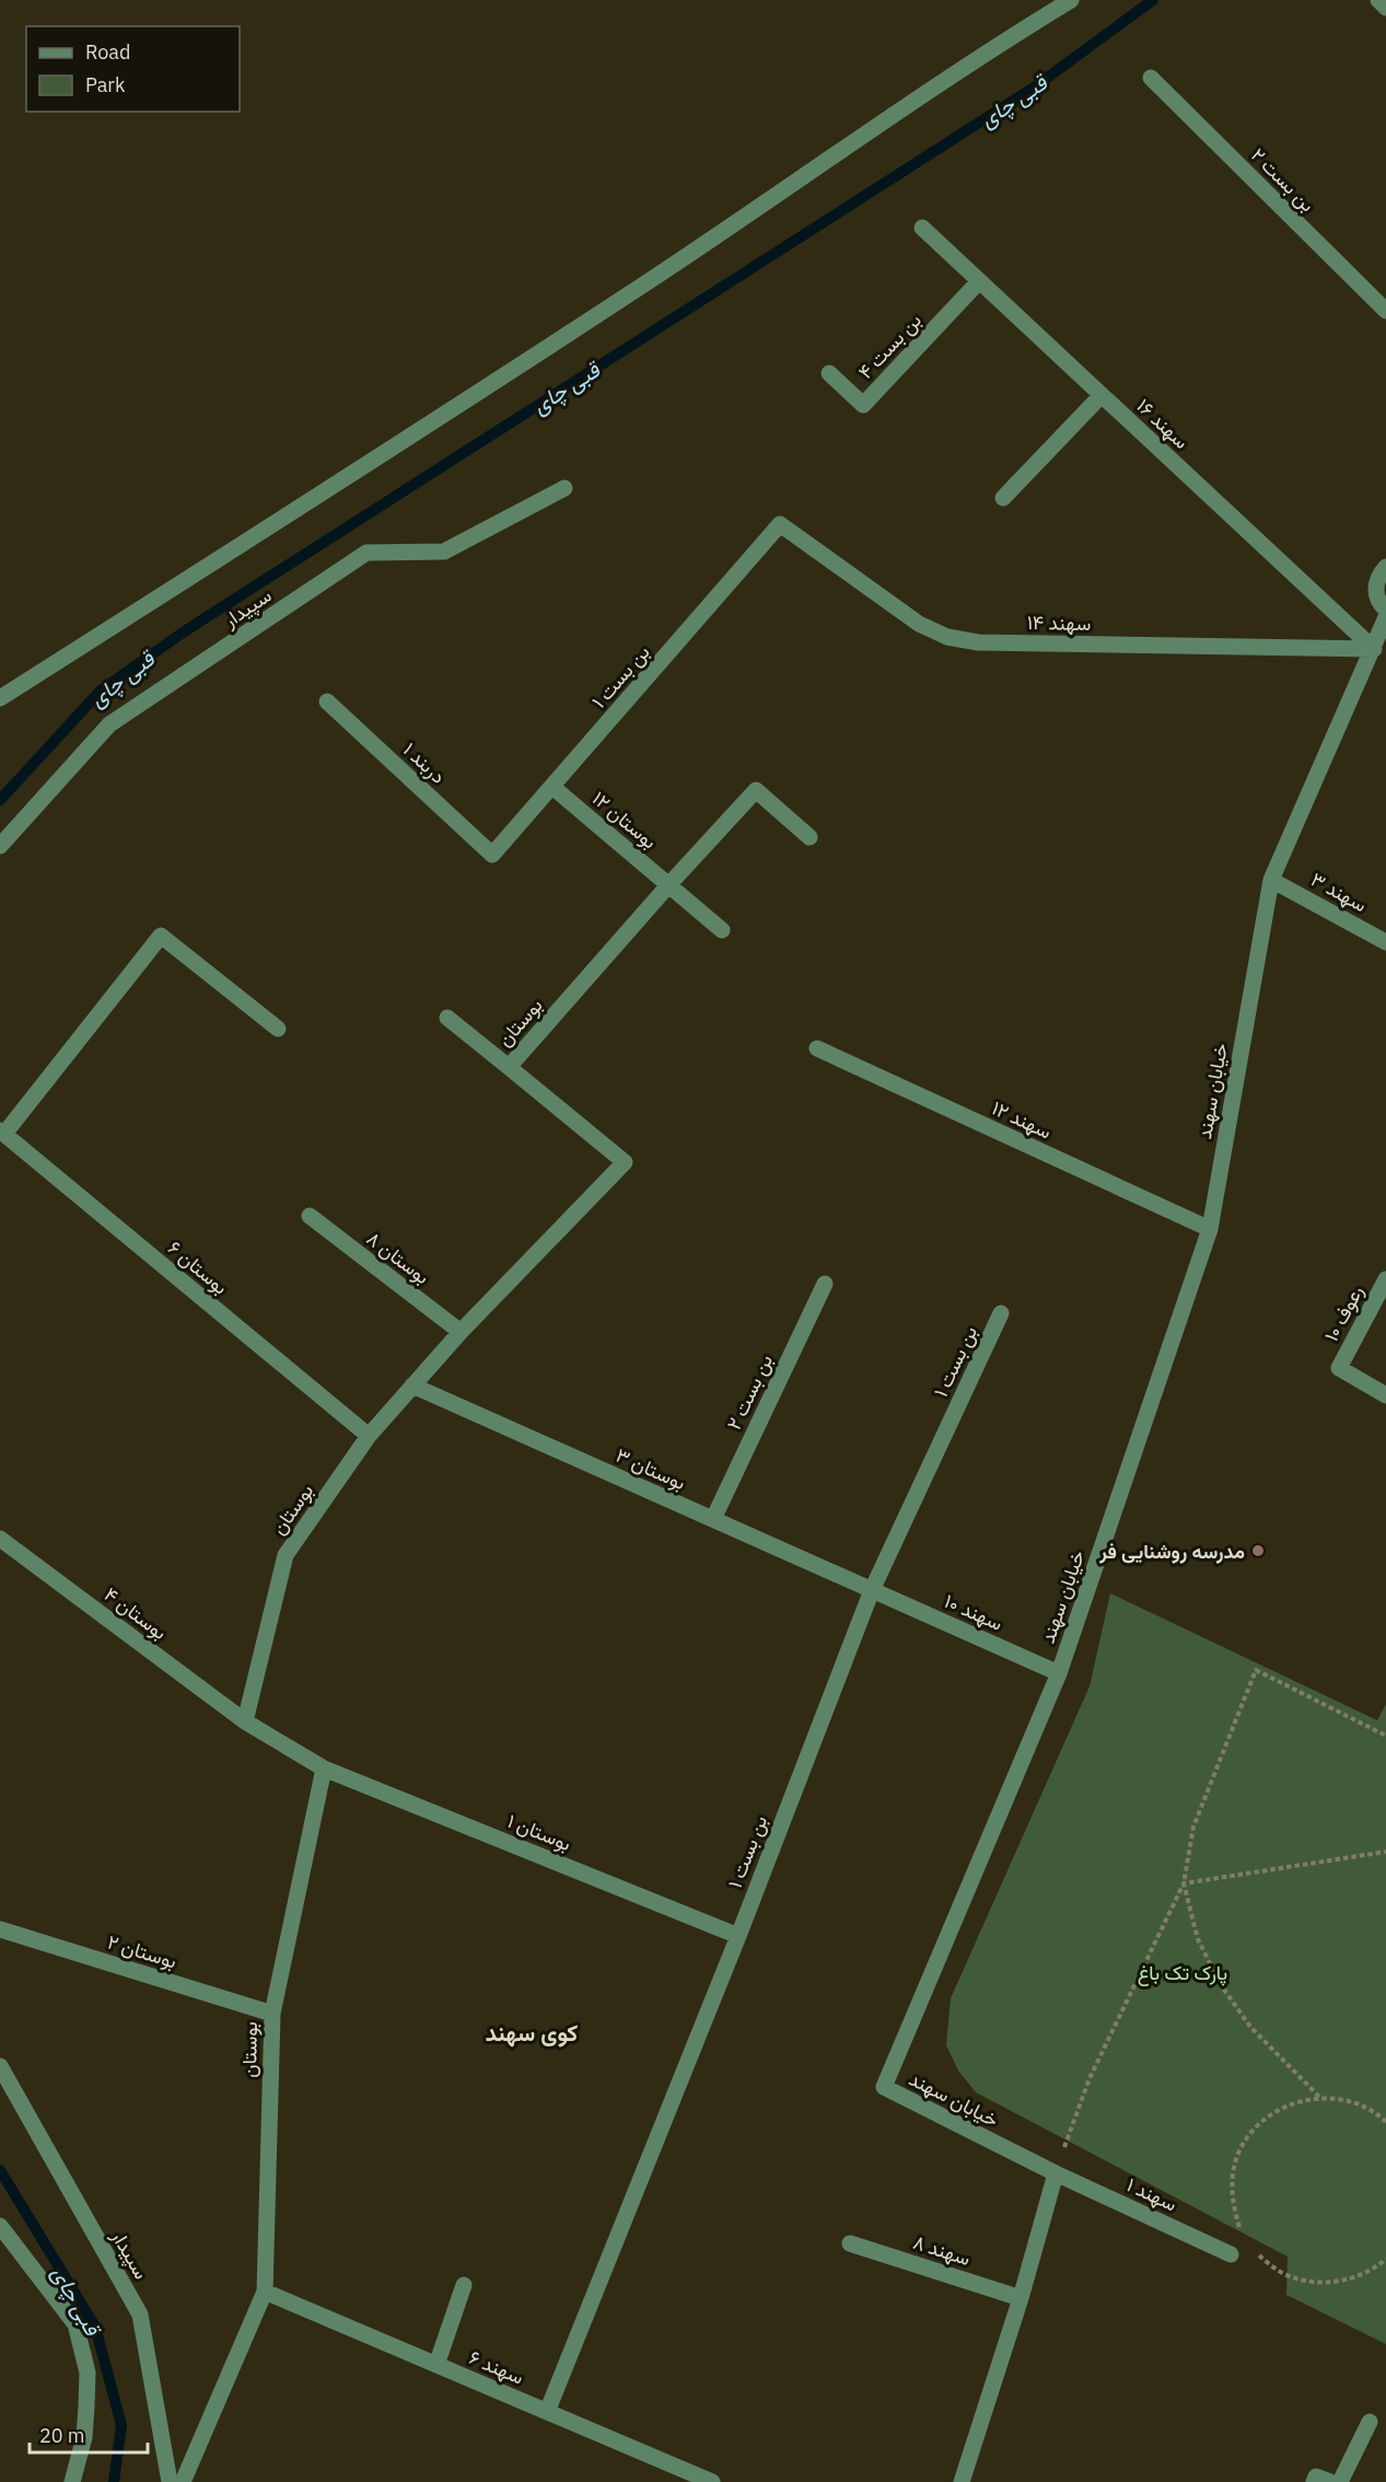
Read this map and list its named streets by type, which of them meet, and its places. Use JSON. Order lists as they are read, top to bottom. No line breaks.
{"streets":{"street":["بن بست ۲","بن بست ۴","سهند ۱۶","سپیدار","سهند ۱۴","بن بست ۱","دربند ۱","بوستان ۱۲","سهند ۳","بوستان","خیابان سهند","سهند ۱۲","بوستان ۸","بوستان ۶","رعوف ۱۰","بوستان ۳","سهند ۱۰","بوستان ۴","بوستان ۱","بوستان ۲","سهند ۱","سهند ۸","سهند ۶"]},"crossings":[["بن بست ۲","بوستان ۳"],["بن بست ۴","سهند ۱۶"],["سهند ۱۶","سهند ۱۴"],["سهند ۱۶","خیابان سهند"],["سهند ۱۴","بن بست ۱"],["سهند ۱۴","خیابان سهند"],["بن بست ۱","دربند ۱"],["بن بست ۱","بوستان ۱۲"],["بن بست ۱","بوستان ۳"],["بن بست ۱","سهند ۱۰"],["بن بست ۱","بوستان ۱"],["بن بست ۱","سهند ۶"],["بوستان ۱۲","بوستان"],["سهند ۳","خیابان سهند"],["بوستان","بوستان ۸"],["بوستان","بوستان ۶"],["بوستان","بوستان ۳"],["بوستان","بوستان ۴"],["بوستان","بوستان ۱"],["بوستان","بوستان ۲"],["بوستان","سهند ۶"],["خیابان سهند","سهند ۱۲"],["خیابان سهند","سهند ۱۰"],["خیابان سهند","سهند ۱"],["بوستان ۳","سهند ۱۰"]],"districts":["کوی سهند"],"water":["قبی چای"],"parks":["پارک تک باغ"],"places":["مدرسه روشنایی فر"],"legend":["Road","Park"],"scale_bar":"20 m"}
